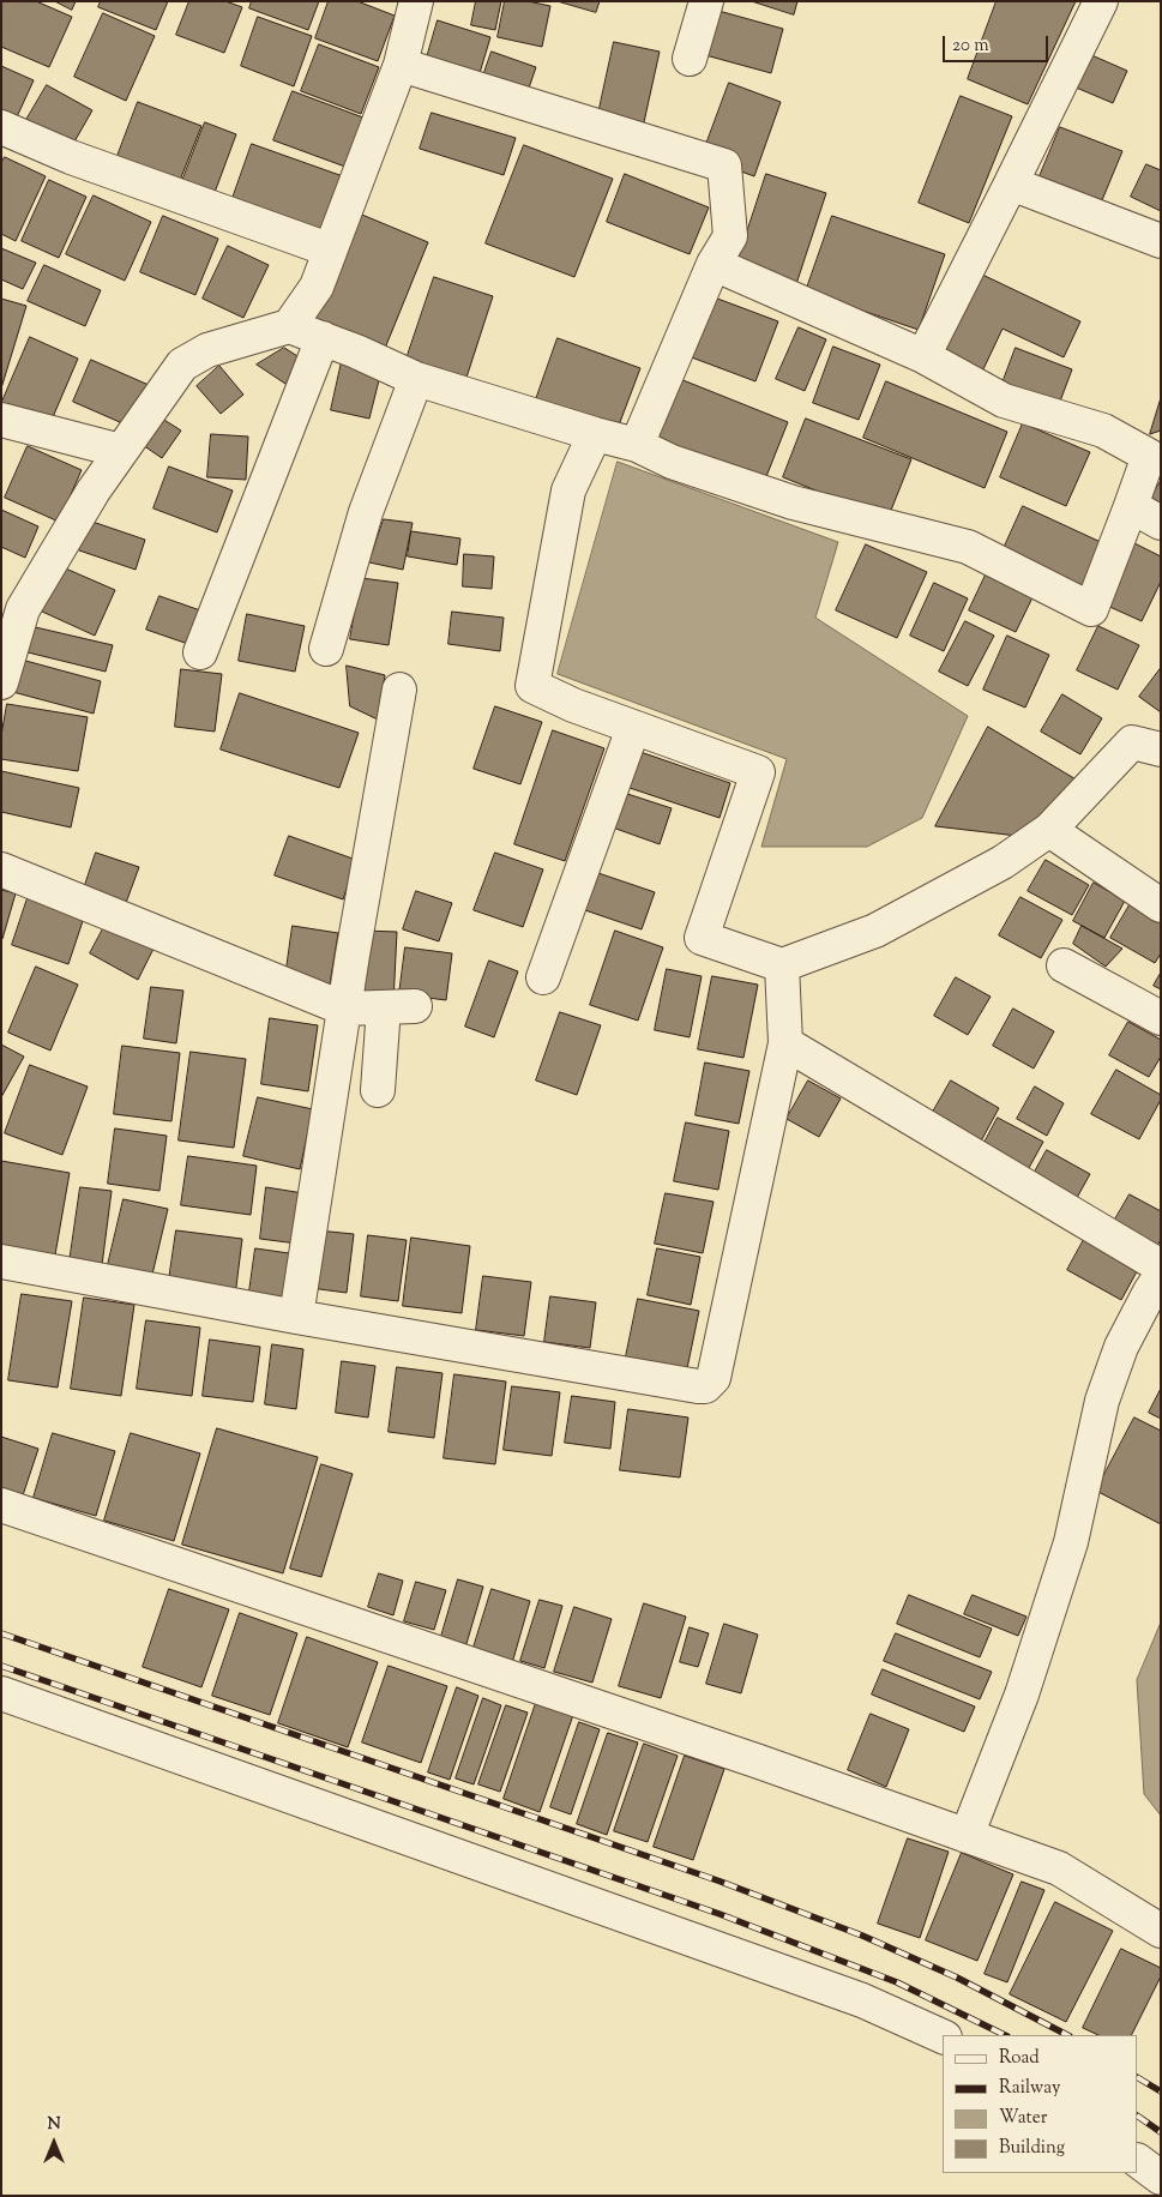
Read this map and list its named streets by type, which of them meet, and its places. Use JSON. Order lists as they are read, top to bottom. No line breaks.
{"legend":["Road","Railway","Water","Building"],"scale_bar":"20 m","north":"top"}
